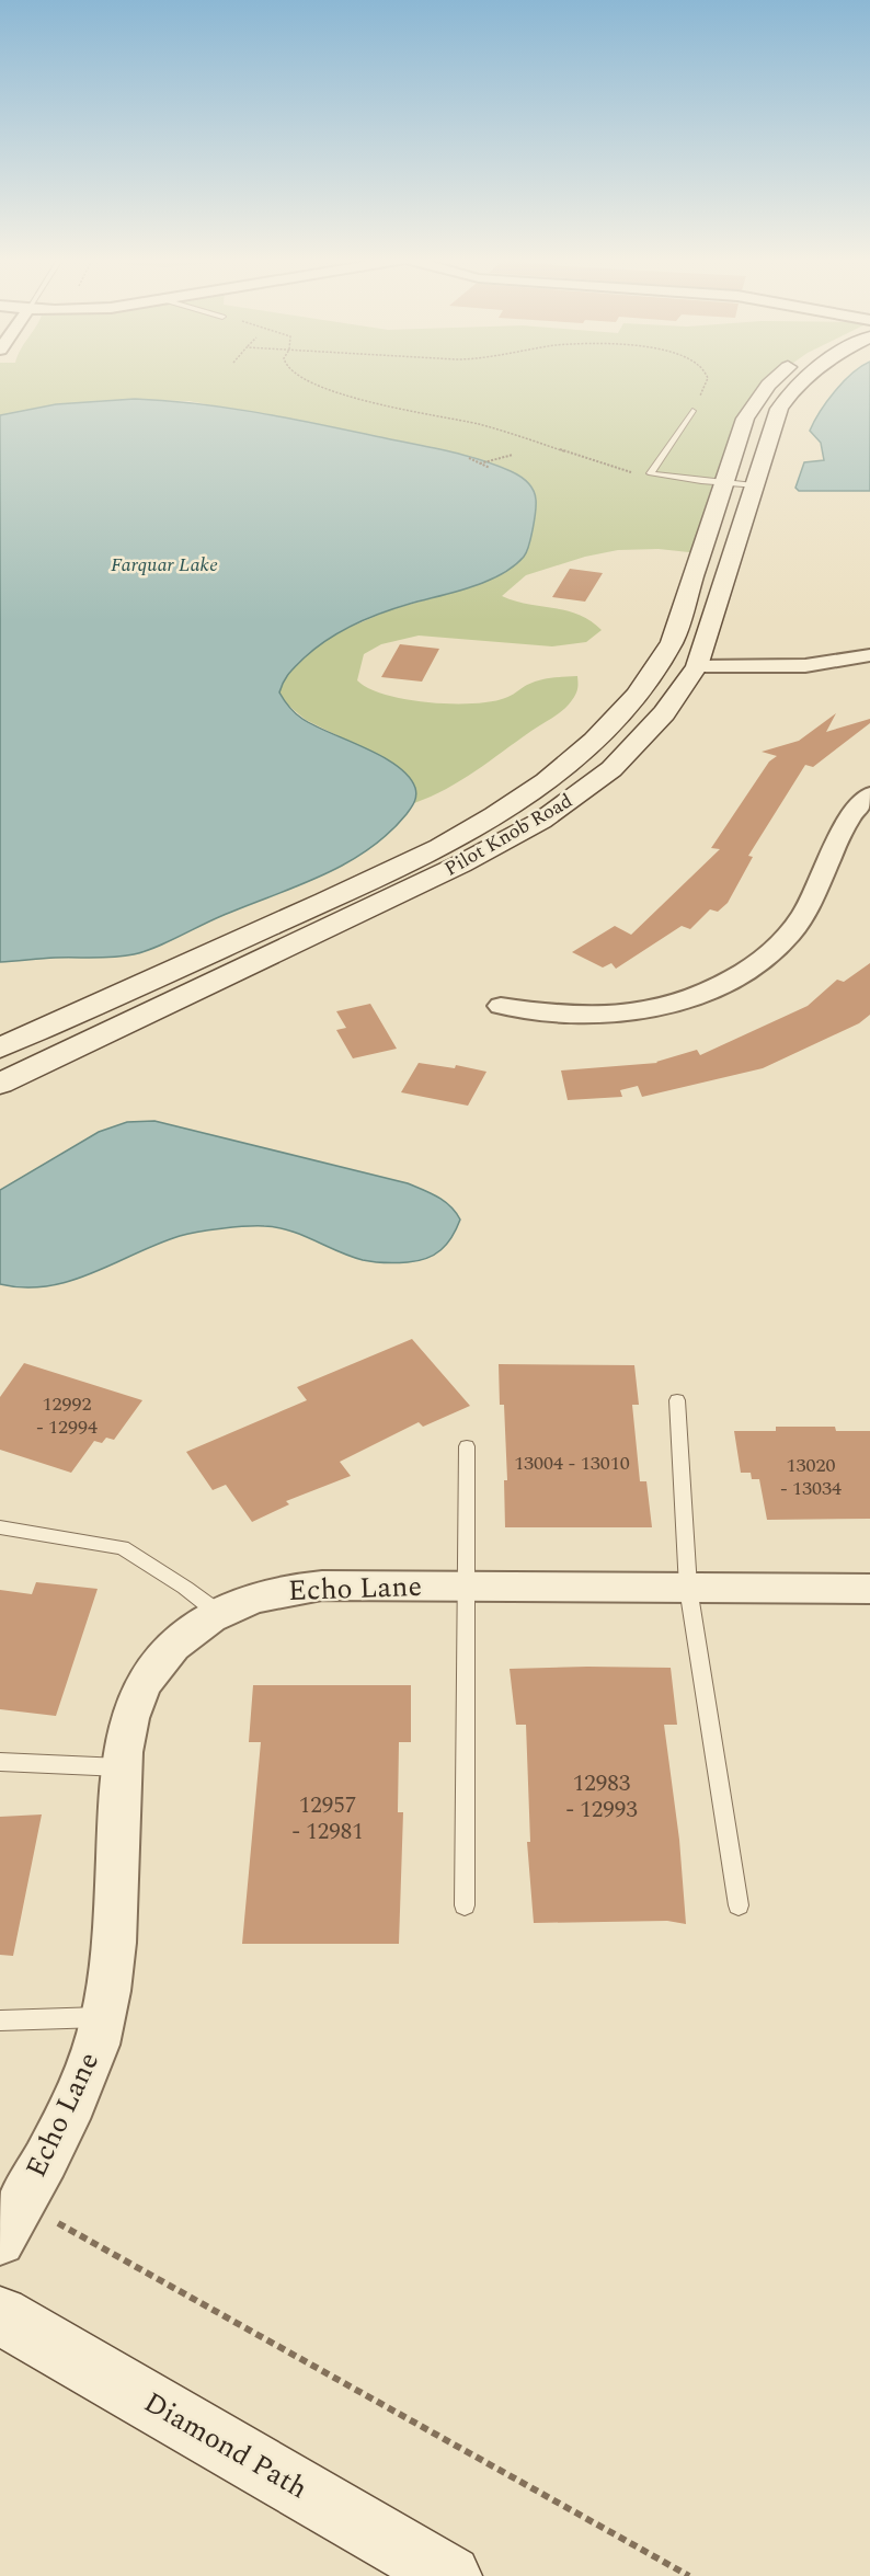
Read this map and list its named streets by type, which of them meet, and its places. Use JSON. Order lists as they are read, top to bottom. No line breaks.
{"streets":{"main road":["Pilot Knob Road","Diamond Path"],"street":["Echo Lane"]},"water":["Farquar Lake"],"house_numbers":["12992 - 12994","13004 - 13010","13020 - 13034","12983 - 12993","12957 - 12981"]}
